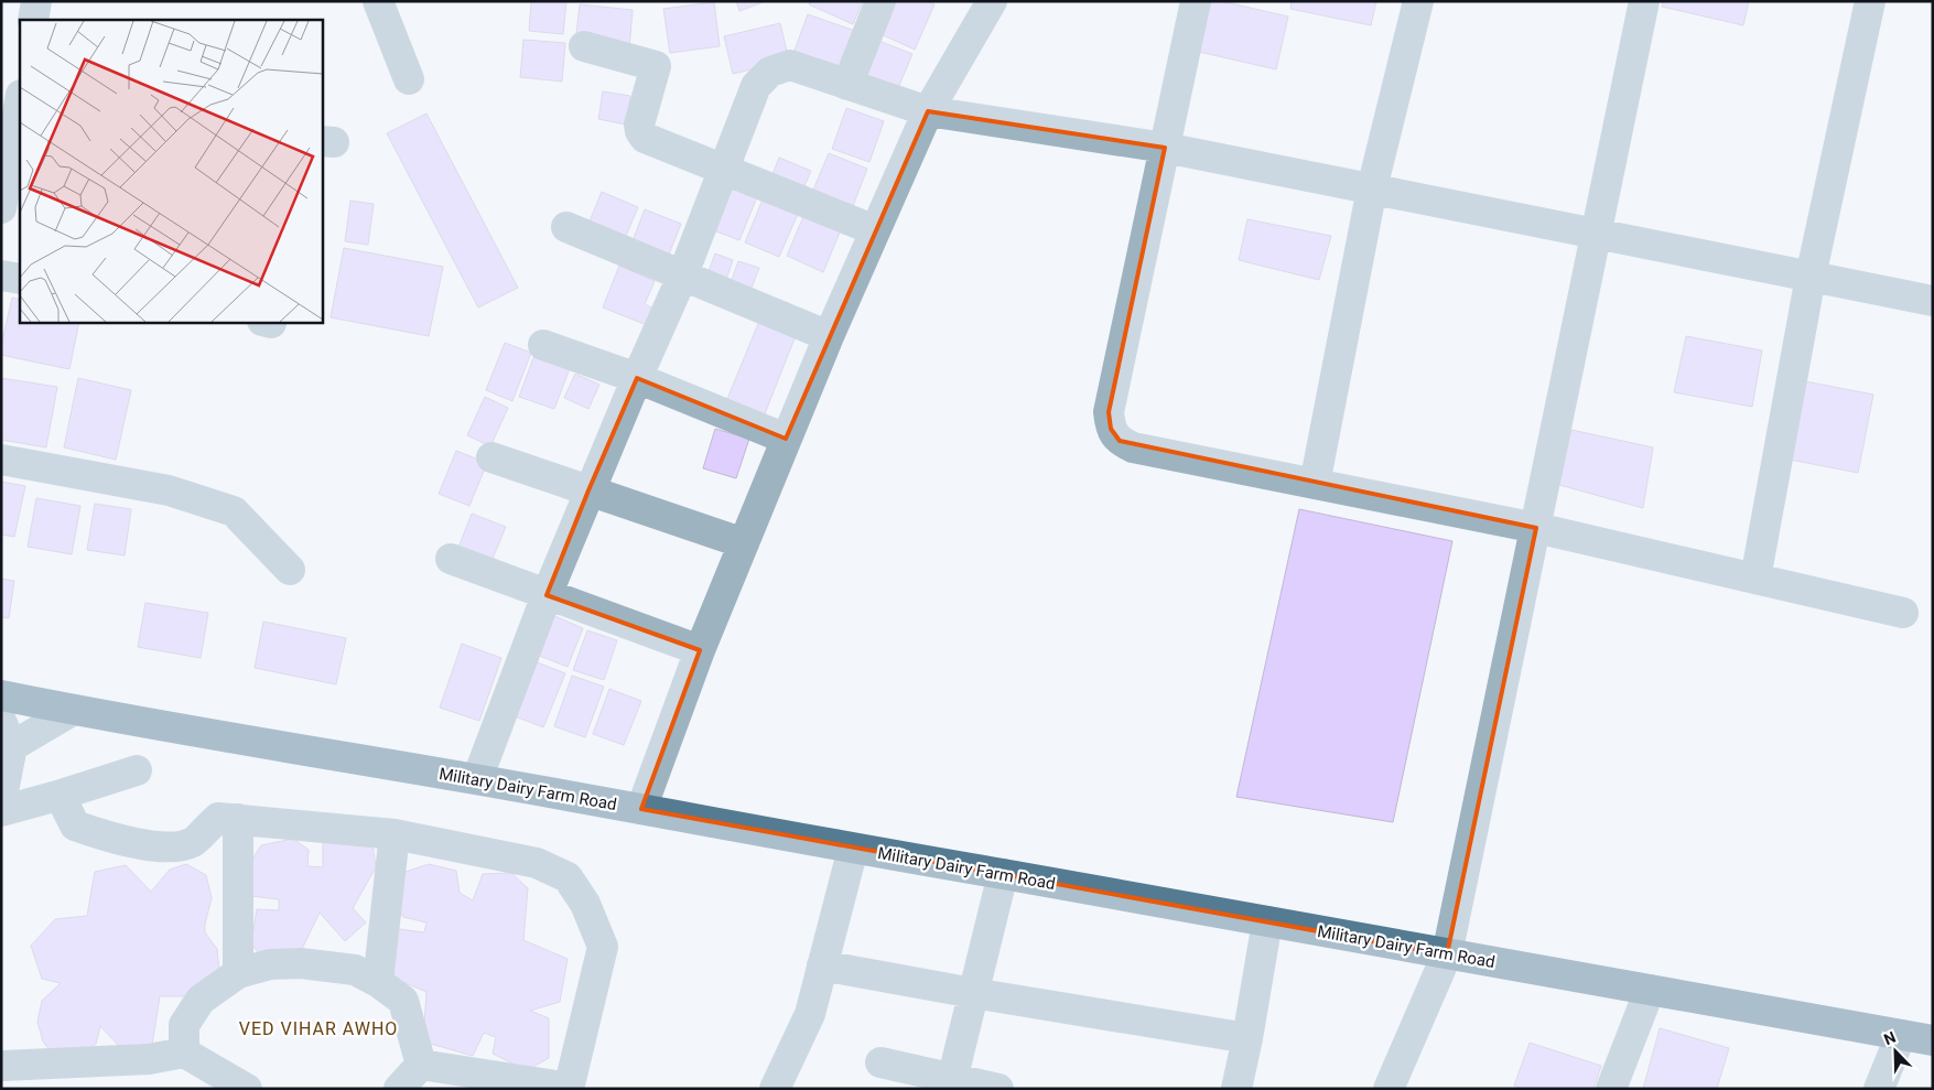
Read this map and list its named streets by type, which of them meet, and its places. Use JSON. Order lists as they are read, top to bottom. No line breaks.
{"streets":{"main road":["Military Dairy Farm Road"]},"districts":["VED VIHAR AWHO"],"north":"top left"}
